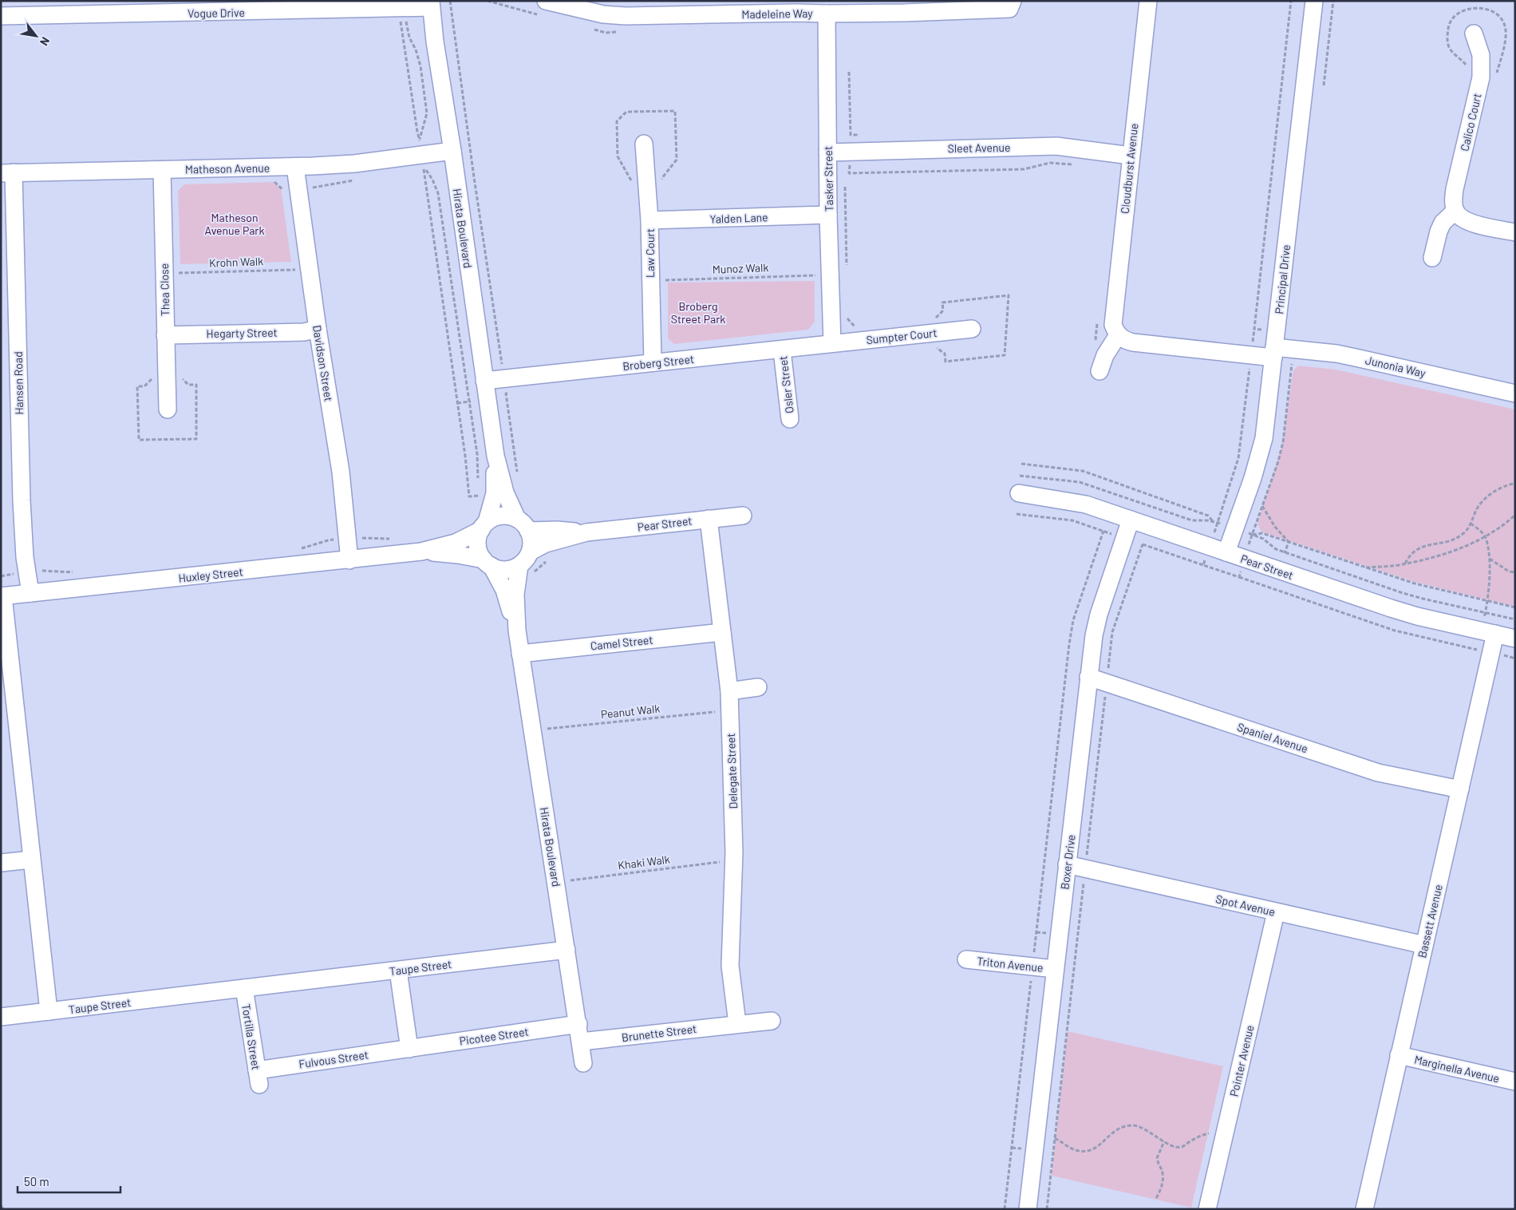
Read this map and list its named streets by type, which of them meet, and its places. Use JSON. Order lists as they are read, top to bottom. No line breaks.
{"streets":{"street":["Vogue Drive","Madeleine Way","Calico Court","Sleet Avenue","Matheson Avenue","Cloudburst Avenue","Tasker Street","Yalden Lane","Hirata Boulevard","Law Court","Principal Drive","Thea Close","Hegarty Street","Sumpter Court","Broberg Street","Davidson Street","Junonia Way","Hansen Road","Osler Street","Pear Street","Huxley Street","Camel Street","Spaniel Avenue","Delegate Street","Boxer Drive","Spot Avenue","Bassett Avenue","Triton Avenue","Taupe Street","Brunette Street","Picotee Street","Tortilla Street","Fulvous Street","Pointer Avenue","Marginella Avenue"],"path":["Krohn Walk","Munoz Walk","Peanut Walk","Khaki Walk"]},"crossings":[["Vogue Drive","Hirata Boulevard"],["Madeleine Way","Tasker Street"],["Sleet Avenue","Cloudburst Avenue"],["Sleet Avenue","Tasker Street"],["Matheson Avenue","Hirata Boulevard"],["Matheson Avenue","Thea Close"],["Matheson Avenue","Davidson Street"],["Matheson Avenue","Hansen Road"],["Tasker Street","Yalden Lane"],["Tasker Street","Sumpter Court"],["Tasker Street","Broberg Street"],["Yalden Lane","Law Court"],["Hirata Boulevard","Broberg Street"],["Hirata Boulevard","Pear Street"],["Hirata Boulevard","Huxley Street"],["Hirata Boulevard","Camel Street"],["Hirata Boulevard","Peanut Walk"],["Hirata Boulevard","Khaki Walk"],["Hirata Boulevard","Taupe Street"],["Hirata Boulevard","Brunette Street"],["Hirata Boulevard","Picotee Street"],["Law Court","Broberg Street"],["Krohn Walk","Thea Close"],["Krohn Walk","Davidson Street"],["Principal Drive","Junonia Way"],["Principal Drive","Pear Street"],["Thea Close","Hegarty Street"],["Hegarty Street","Davidson Street"],["Sumpter Court","Broberg Street"],["Broberg Street","Osler Street"],["Davidson Street","Huxley Street"],["Hansen Road","Huxley Street"],["Pear Street","Huxley Street"],["Pear Street","Delegate Street"],["Pear Street","Boxer Drive"],["Pear Street","Bassett Avenue"],["Camel Street","Delegate Street"],["Peanut Walk","Delegate Street"],["Spaniel Avenue","Boxer Drive"],["Spaniel Avenue","Bassett Avenue"],["Delegate Street","Khaki Walk"],["Delegate Street","Brunette Street"],["Boxer Drive","Spot Avenue"],["Boxer Drive","Triton Avenue"],["Spot Avenue","Bassett Avenue"],["Spot Avenue","Pointer Avenue"],["Bassett Avenue","Marginella Avenue"],["Taupe Street","Tortilla Street"],["Picotee Street","Fulvous Street"],["Tortilla Street","Fulvous Street"]],"parks":["Matheson Avenue Park","Broberg Street Park"],"scale_bar":"50 m","north":"bottom right"}
